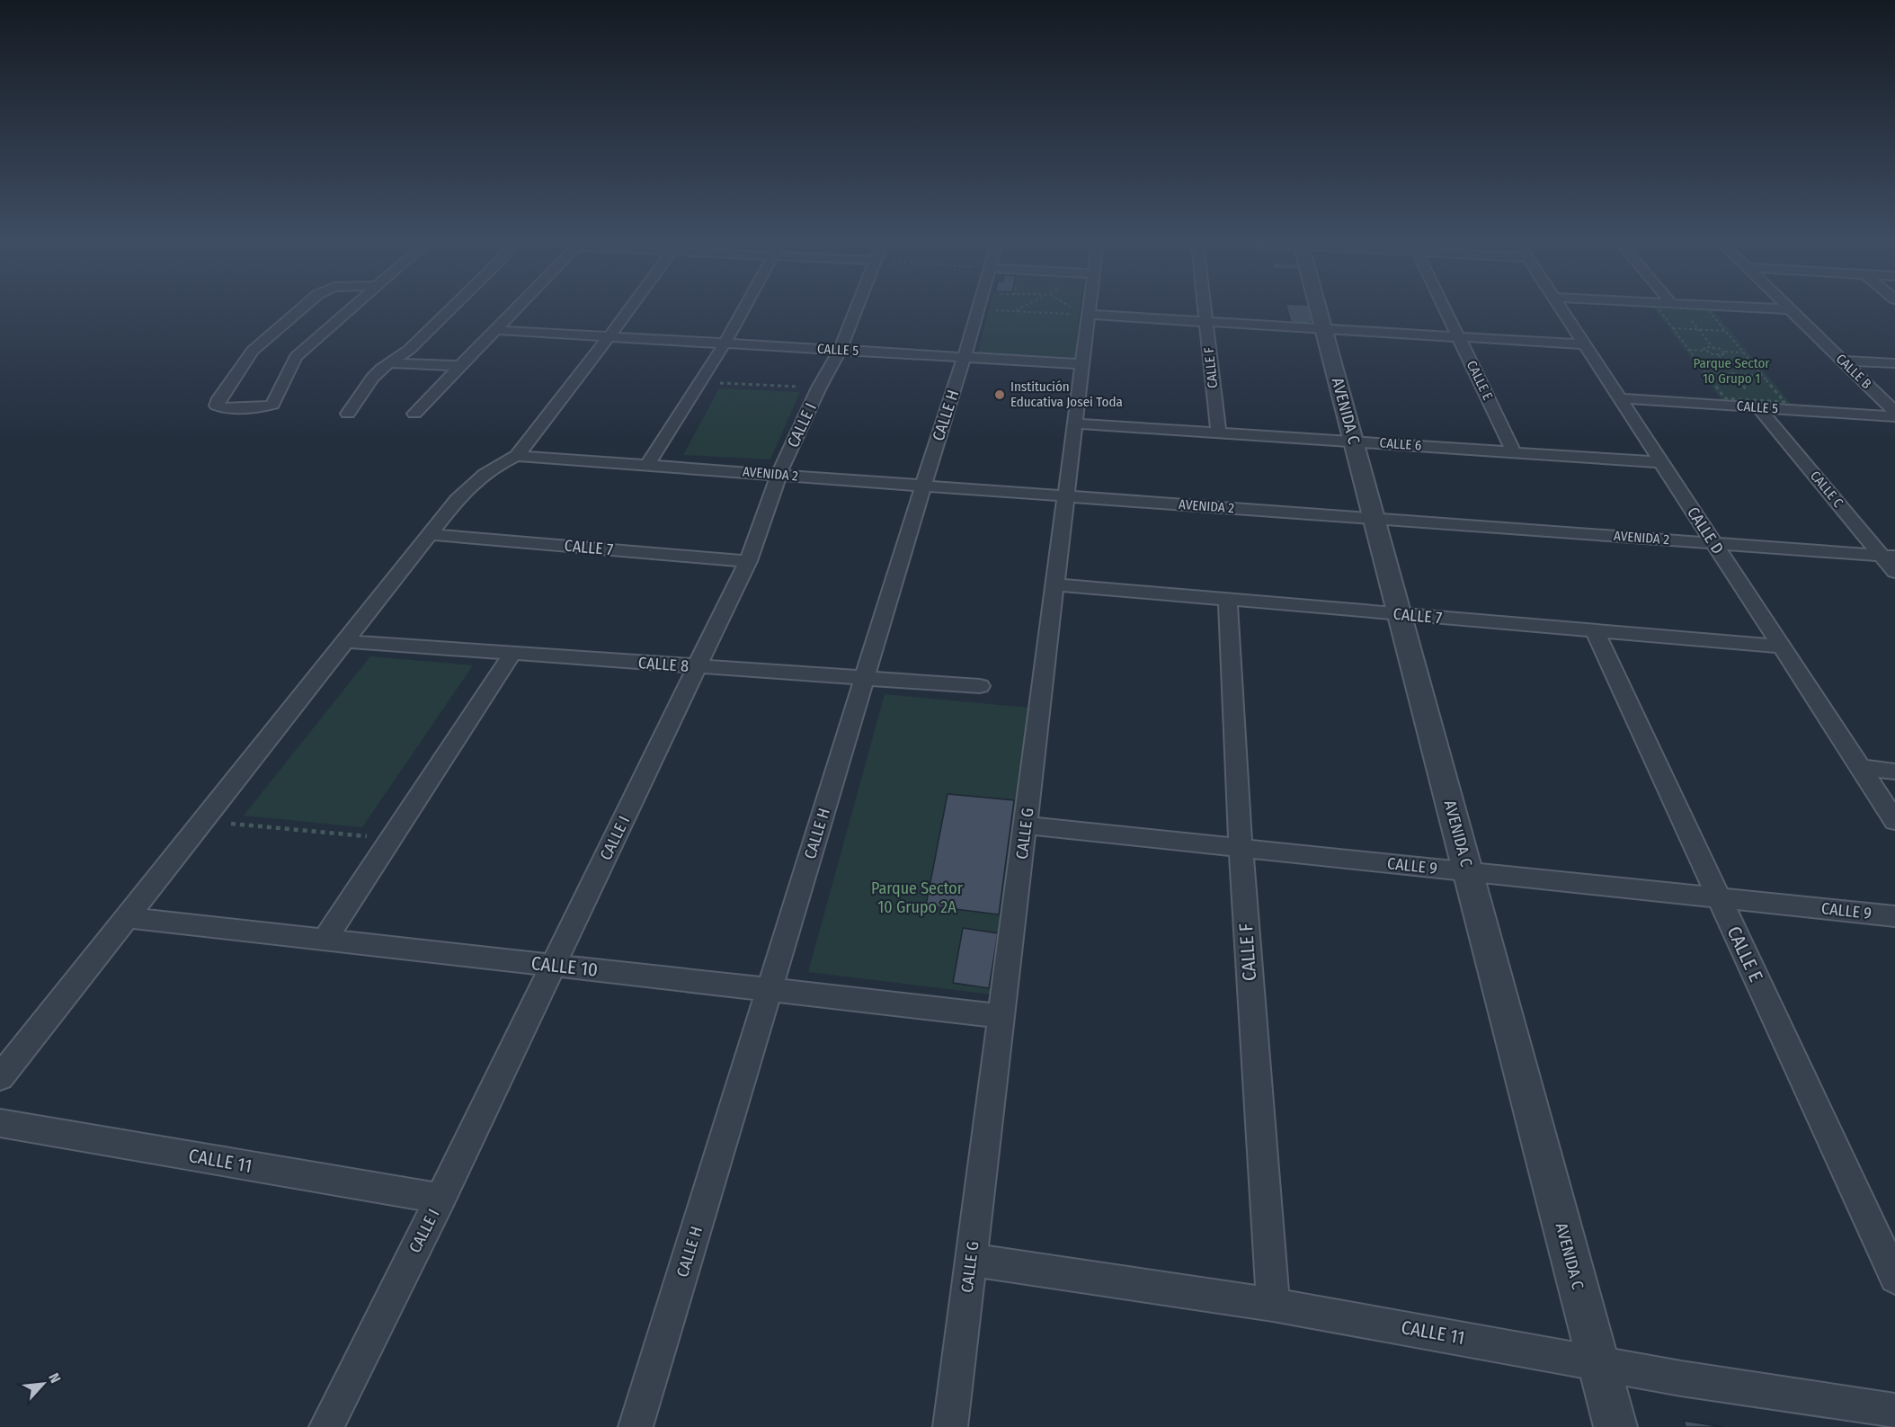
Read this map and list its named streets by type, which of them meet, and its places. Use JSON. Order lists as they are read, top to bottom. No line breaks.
{"streets":{"street":["CALLE 5","CALLE F","CALLE B","CALLE E","AVENIDA C","CALLE H","CALLE I","CALLE 6","AVENIDA 2","CALLE C","CALLE D","CALLE 7","CALLE 8","CALLE G","CALLE 9","CALLE 10","CALLE 11"]},"crossings":[["CALLE 5","CALLE H"],["CALLE 5","CALLE I"],["CALLE 5","CALLE C"],["CALLE 5","CALLE D"],["CALLE 5","CALLE G"],["CALLE F","CALLE 6"],["CALLE F","CALLE 7"],["CALLE F","CALLE 9"],["CALLE F","CALLE 11"],["CALLE E","CALLE 6"],["CALLE E","CALLE 7"],["CALLE E","CALLE 9"],["AVENIDA C","CALLE 6"],["AVENIDA C","AVENIDA 2"],["AVENIDA C","CALLE 7"],["AVENIDA C","CALLE 9"],["AVENIDA C","CALLE 11"],["CALLE H","AVENIDA 2"],["CALLE H","CALLE 8"],["CALLE H","CALLE 10"],["CALLE I","AVENIDA 2"],["CALLE I","CALLE 7"],["CALLE I","CALLE 8"],["CALLE I","CALLE 10"],["CALLE I","CALLE 11"],["CALLE 6","CALLE D"],["CALLE 6","CALLE G"],["AVENIDA 2","CALLE C"],["AVENIDA 2","CALLE D"],["AVENIDA 2","CALLE G"],["CALLE D","CALLE 7"],["CALLE 7","CALLE G"],["CALLE G","CALLE 9"],["CALLE G","CALLE 10"],["CALLE G","CALLE 11"]],"parks":["Parque Sector 10 Grupo 1","Parque Sector 10 Grupo 2A"],"places":["Institución Educativa Josei Toda"],"north":"top right"}
